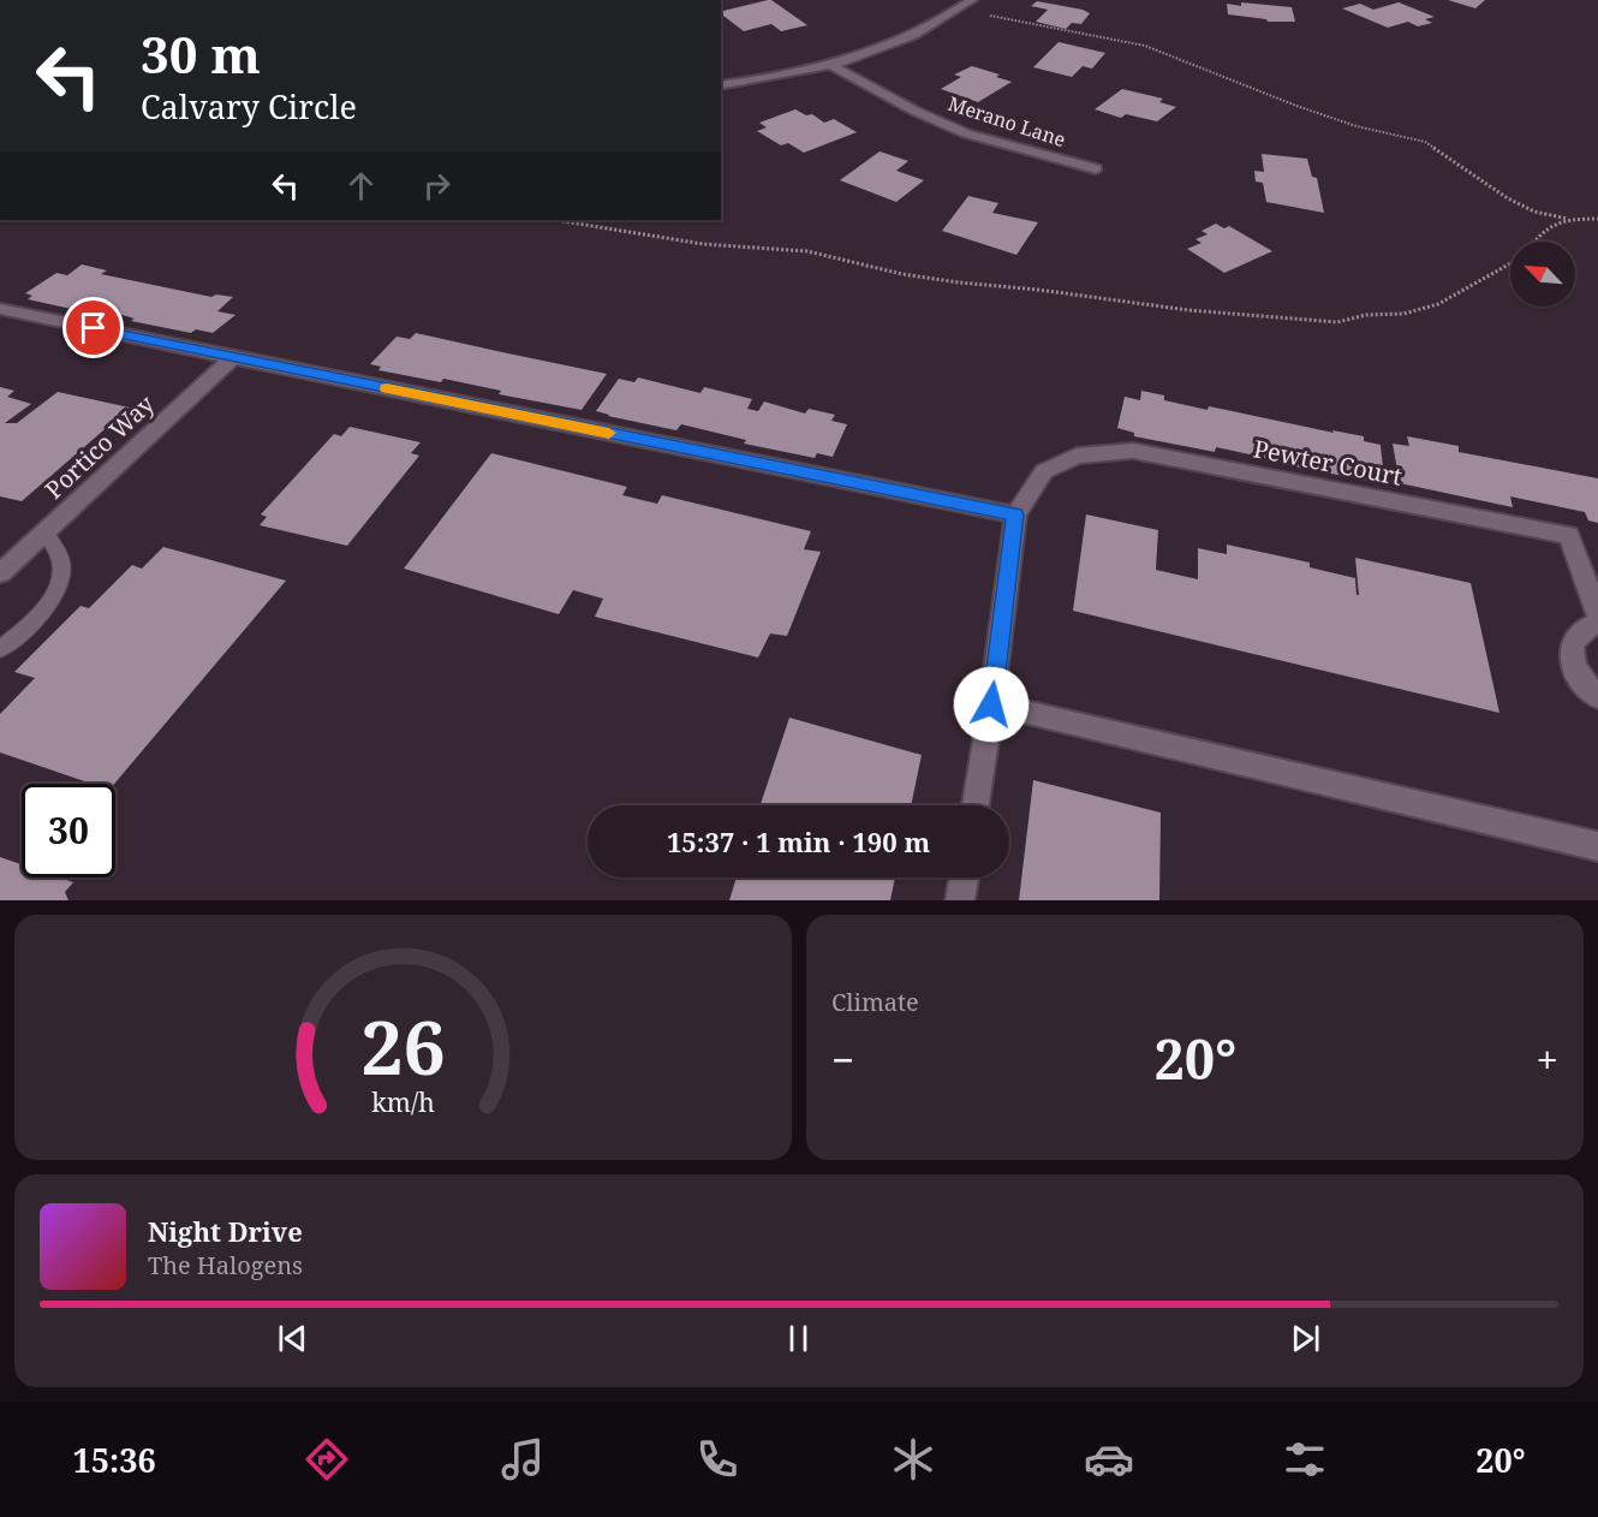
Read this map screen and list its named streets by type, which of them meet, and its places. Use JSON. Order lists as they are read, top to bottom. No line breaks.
{"streets":{"street":["Merano Lane","Portico Way","Pewter Court"]},"north":"top left","page":{"turn":["30 m","Calvary Circle"],"limit":"30","trip":"15:37 · 1 min · 190 m","tile":"Climate","heat":["−","20°","+"],"song":["Night Drive","The Halogens"],"tabs":["15:36","20°"],"gauge":["26","km/h"]}}
